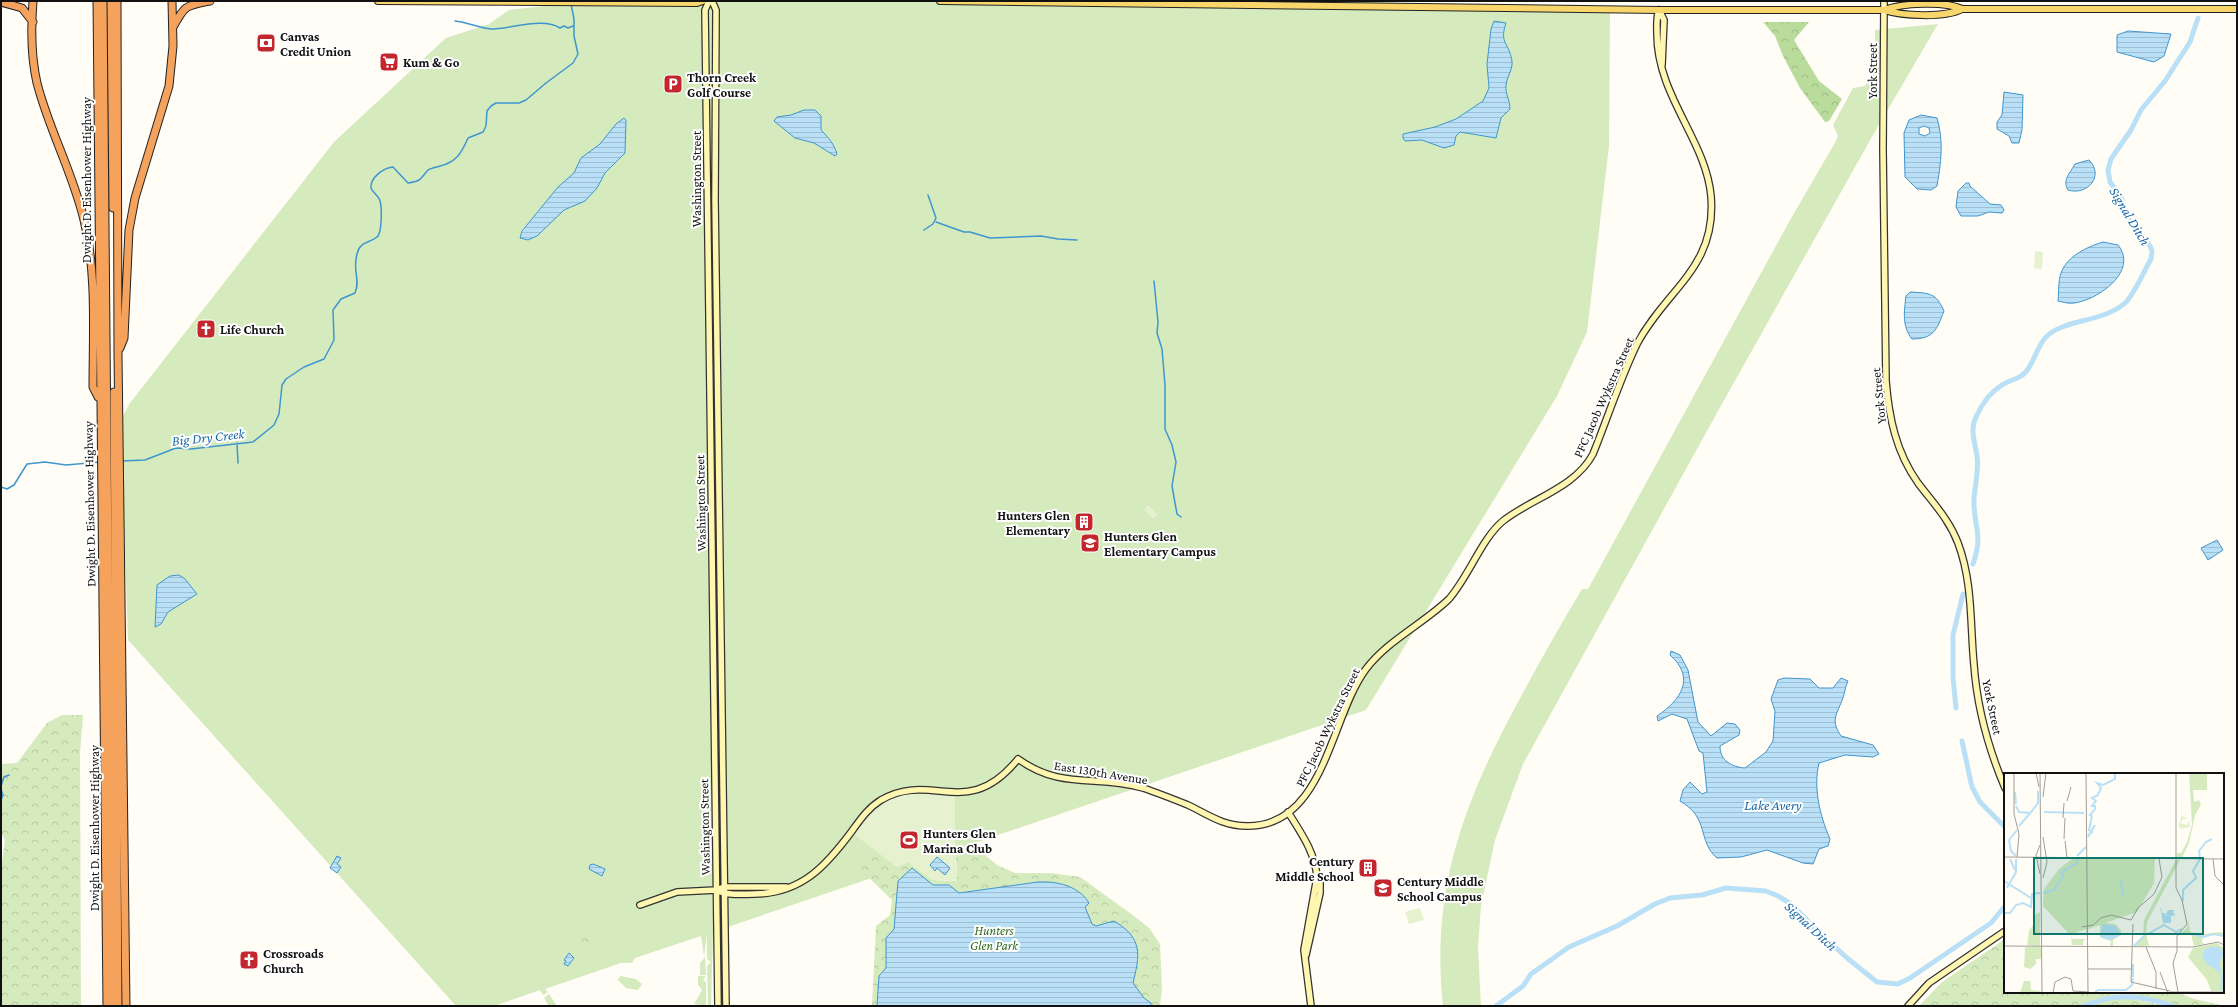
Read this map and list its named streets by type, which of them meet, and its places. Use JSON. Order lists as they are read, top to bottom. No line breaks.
{"streets":{"highway":["Dwight D. Eisenhower Highway"],"street":["York Street","Washington Street","PFC Jacob Wykstra Street","East 130th Avenue"]},"crossings":[["Washington Street","East 130th Avenue"],["PFC Jacob Wykstra Street","East 130th Avenue"]],"water":["Signal Ditch","Big Dry Creek","Lake Avery"],"parks":["Hunters Glen Park"],"places":{"bank":["Canvas Credit Union"],"supermarket":["Kum & Go"],"parking":["Thorn Creek Golf Course"],"church":["Life Church","Crossroads Church"],"building":["Hunters Glen Elementary","Century Middle School"],"school or university":["Hunters Glen Elementary Campus","Century Middle School Campus"],"sports":["Hunters Glen Marina Club"]}}
